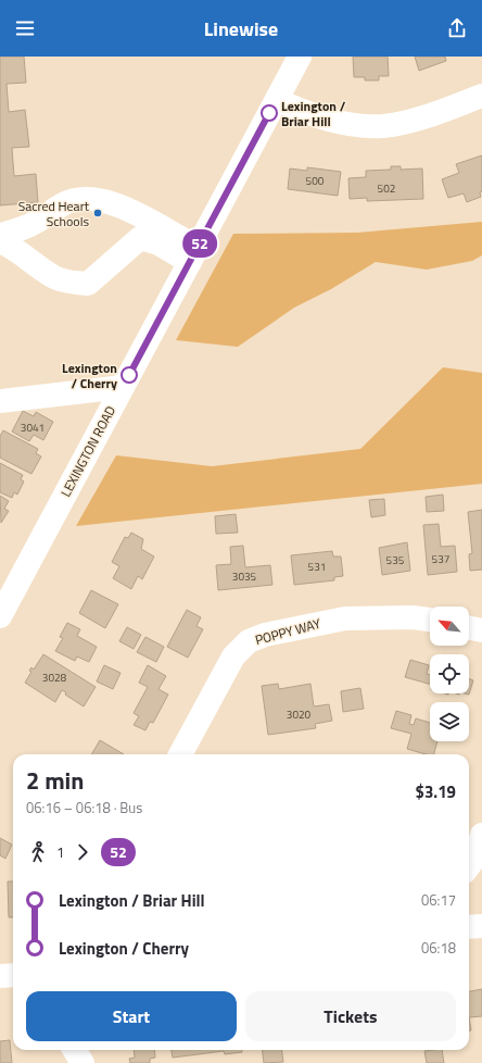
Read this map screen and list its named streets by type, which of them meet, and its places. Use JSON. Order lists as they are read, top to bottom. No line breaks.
{"streets":{"street":["LEXINGTON ROAD","POPPY WAY"]},"places":["Lexington / Briar Hill","Sacred Heart Schools","Lexington / Cherry"],"lines":["bus line 52"],"house_numbers":["500","502","3041","537","535","531","3035","3028","3020"],"north":"top left","page":{"header":"Linewise","on_map":"52","heading":["2 min","06:16 – 06:18 · Bus","$3.19"],"legs":["1","52"],"list":[{"name":"Lexington / Briar Hill","value":"06:17"},{"name":"Lexington / Cherry","value":"06:18"}],"buttons":["Start","Tickets"]}}
